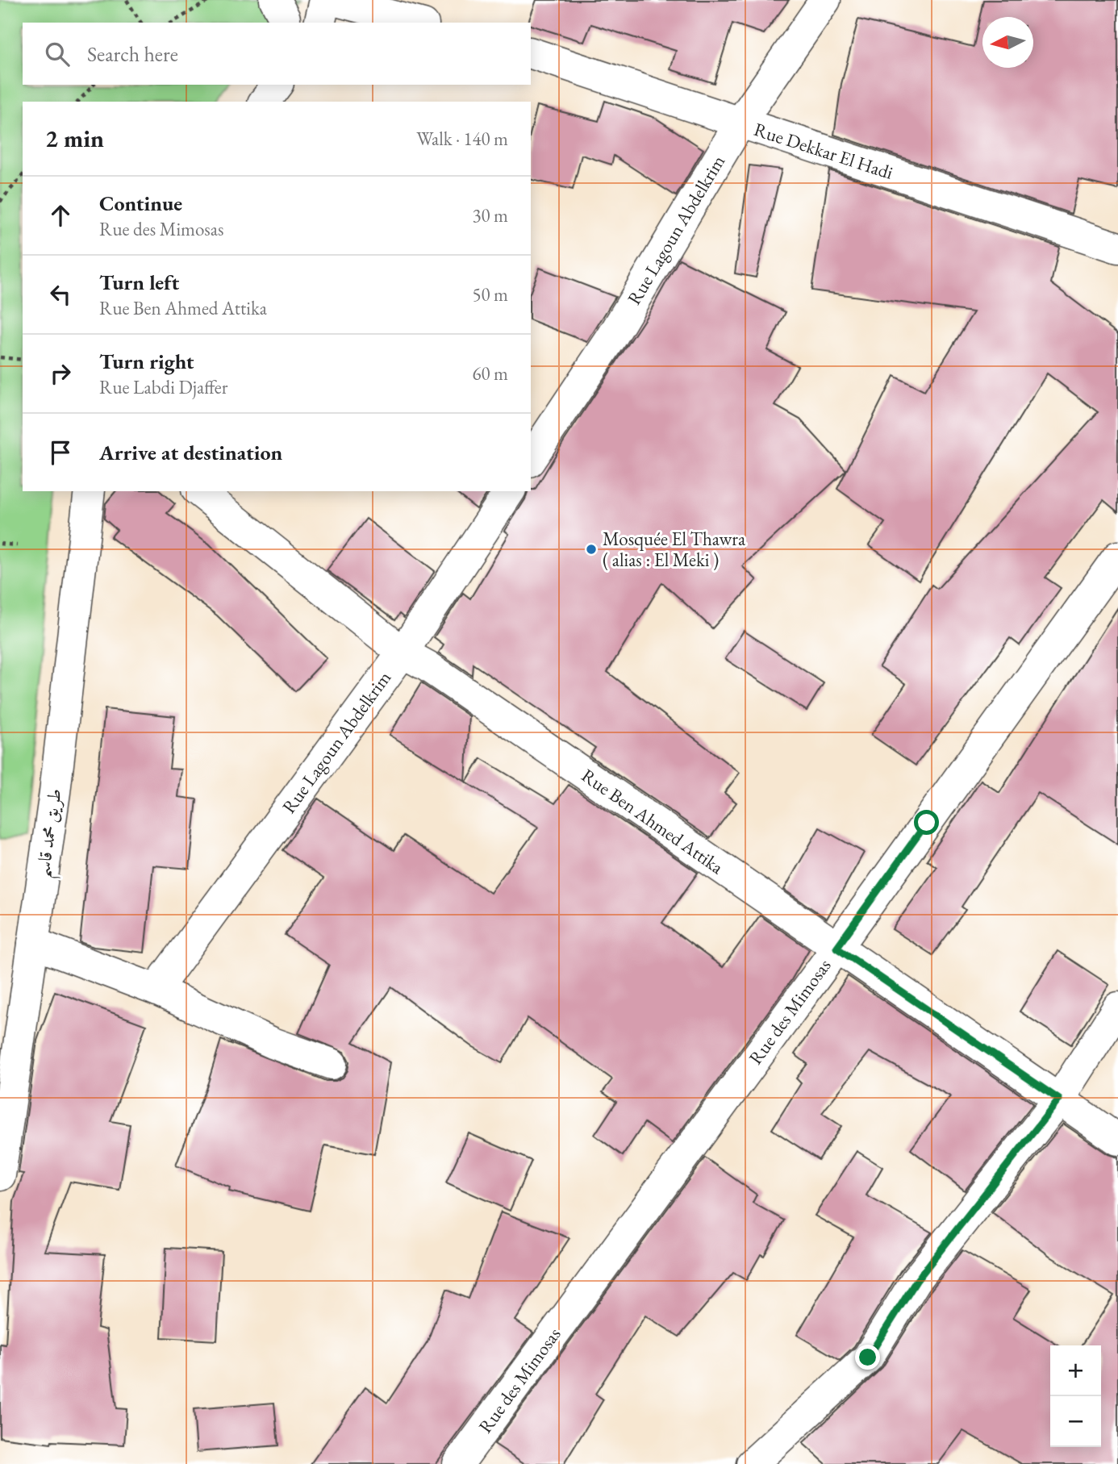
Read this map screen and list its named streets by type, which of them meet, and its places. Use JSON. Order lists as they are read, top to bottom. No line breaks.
{"streets":{"street":["Rue Dekkar El Hadi","Rue Lagoun Abdelkrim","Rue Ben Ahmed Attika","طريق محمد قاسم","Rue des Mimosas"]},"crossings":[["Rue Dekkar El Hadi","Rue Lagoun Abdelkrim"],["Rue Lagoun Abdelkrim","Rue Ben Ahmed Attika"],["Rue Ben Ahmed Attika","Rue des Mimosas"]],"places":["Mosquée El Thawra ( alias : El Meki )"],"north":"left","page":{"search":"Search here","heading":["2 min","Walk · 140 m"],"list":[["Continue","Rue des Mimosas","30 m"],["Turn left","Rue Ben Ahmed Attika","50 m"],["Turn right","Rue Labdi Djaffer","60 m"],"Arrive at destination"],"map_buttons":["+","−"]}}
